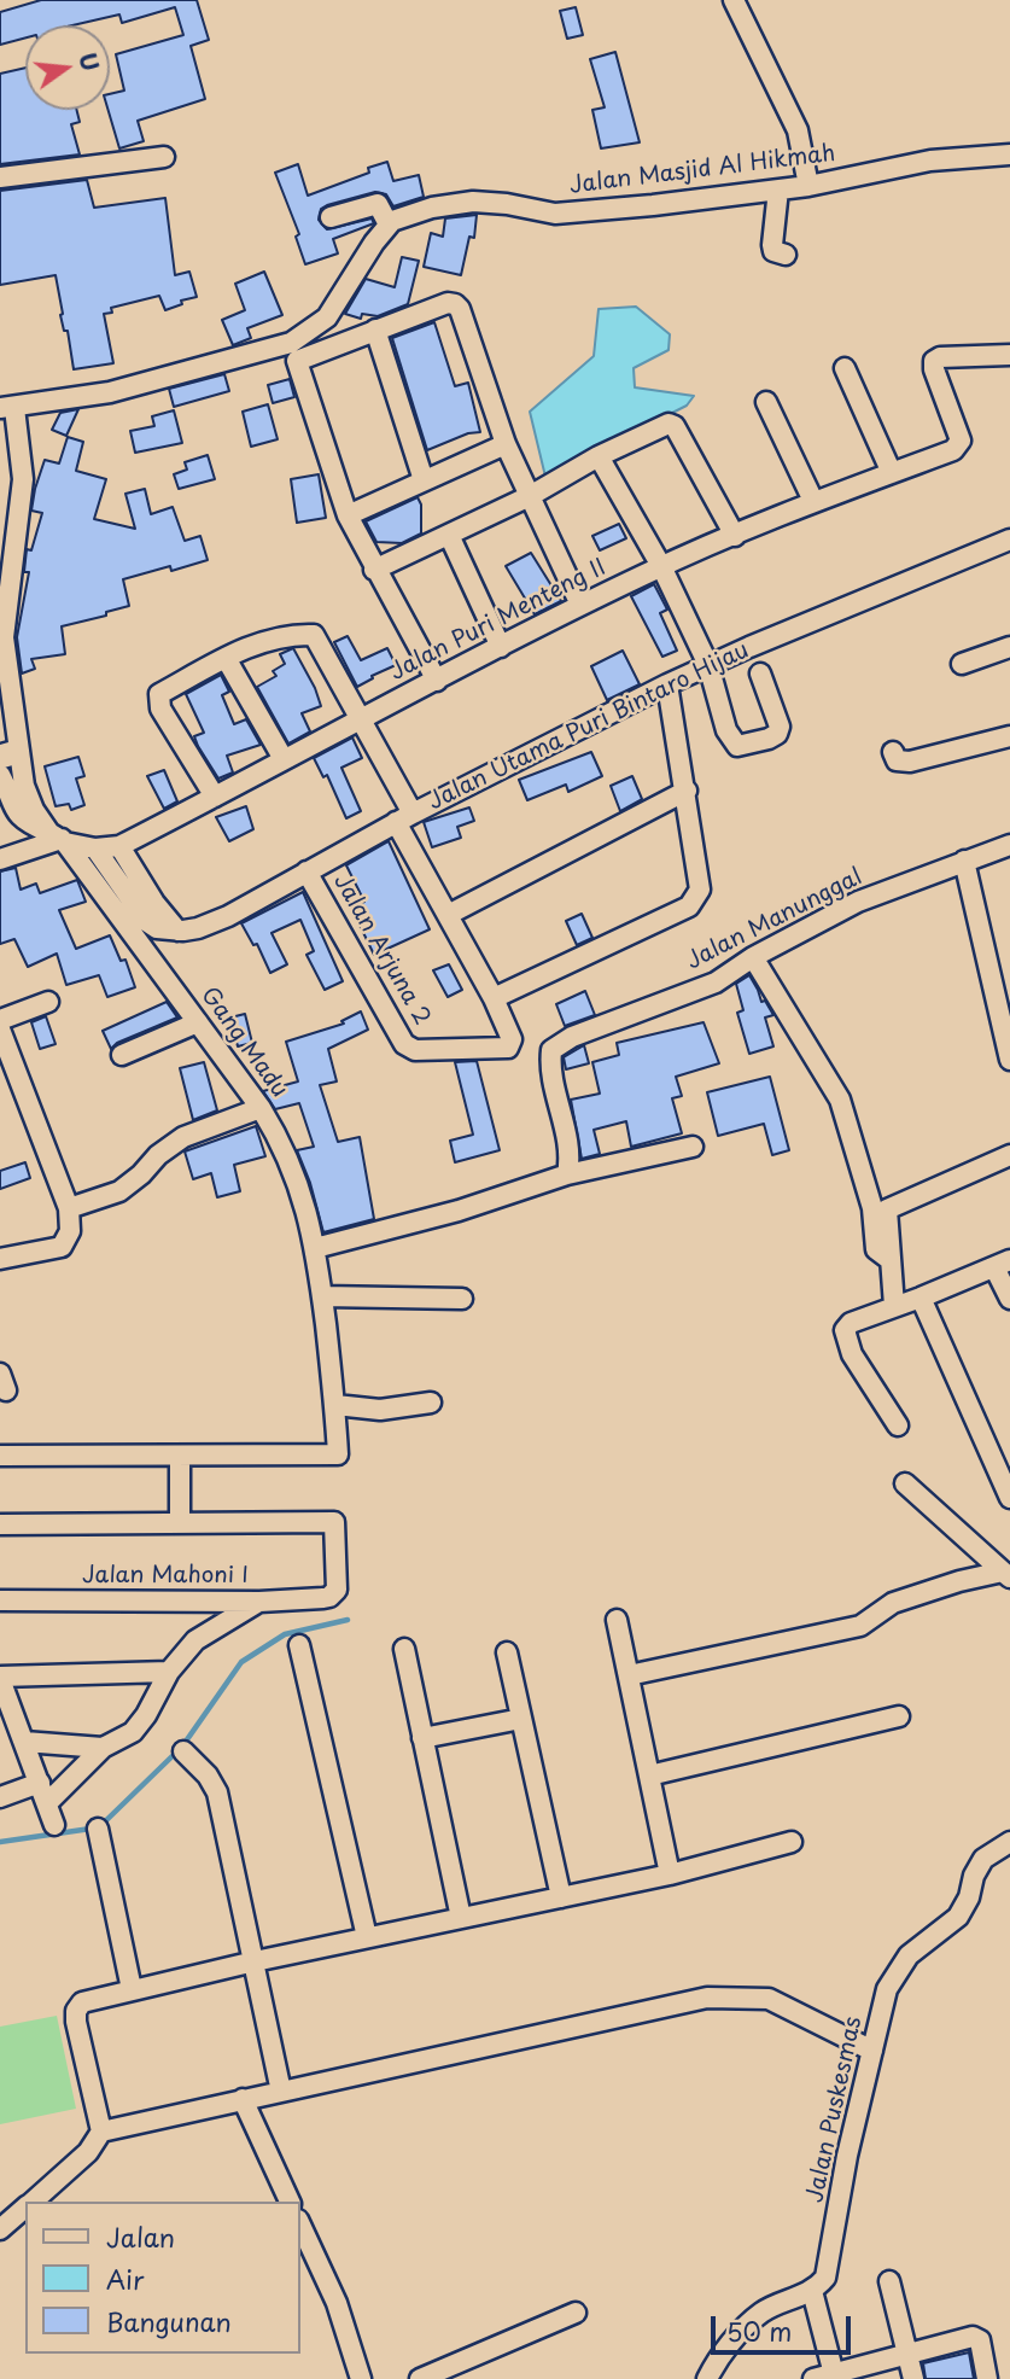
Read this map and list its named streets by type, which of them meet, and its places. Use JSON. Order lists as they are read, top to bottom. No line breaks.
{"streets":{"street":["Jalan Masjid Al Hikmah","Jalan Puri Menteng II","Jalan Utama Puri Bintaro Hijau","Jalan Manunggal","Jalan Arjuna 2","Gang Madu","Jalan Mahoni I","Jalan Puskesmas"]},"crossings":[["Jalan Utama Puri Bintaro Hijau","Jalan Arjuna 2"]],"legend":["Jalan","Air","Bangunan"],"scale_bar":"50 m","north":"right"}
